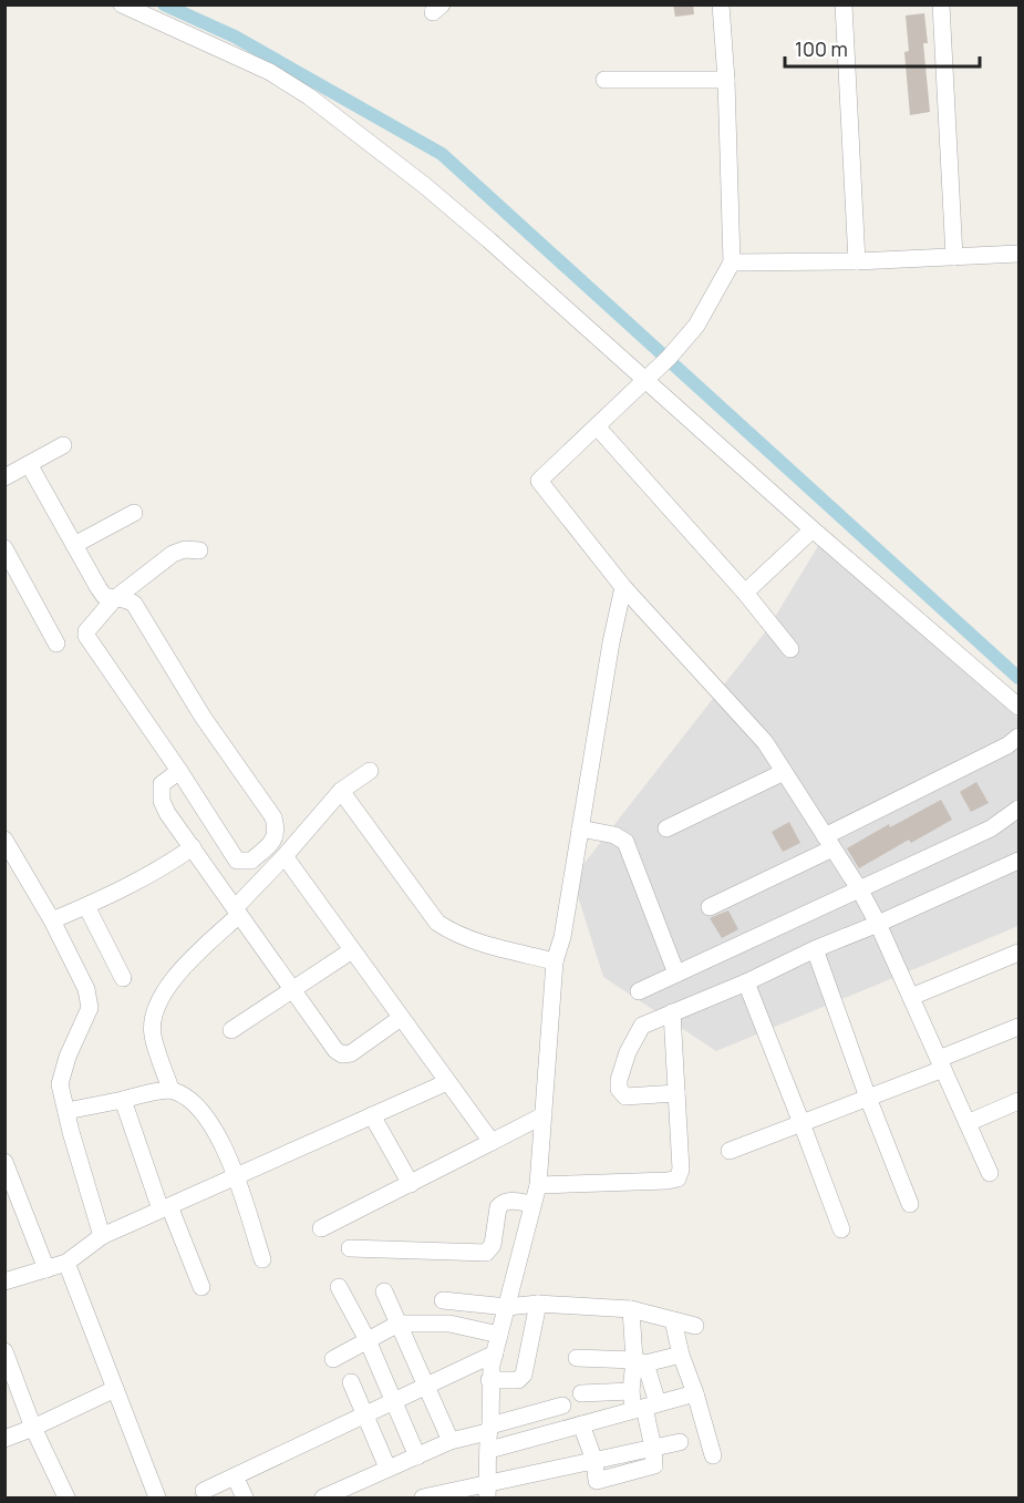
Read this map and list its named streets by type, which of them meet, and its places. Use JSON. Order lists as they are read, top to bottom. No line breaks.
{"scale_bar":"100 m"}
